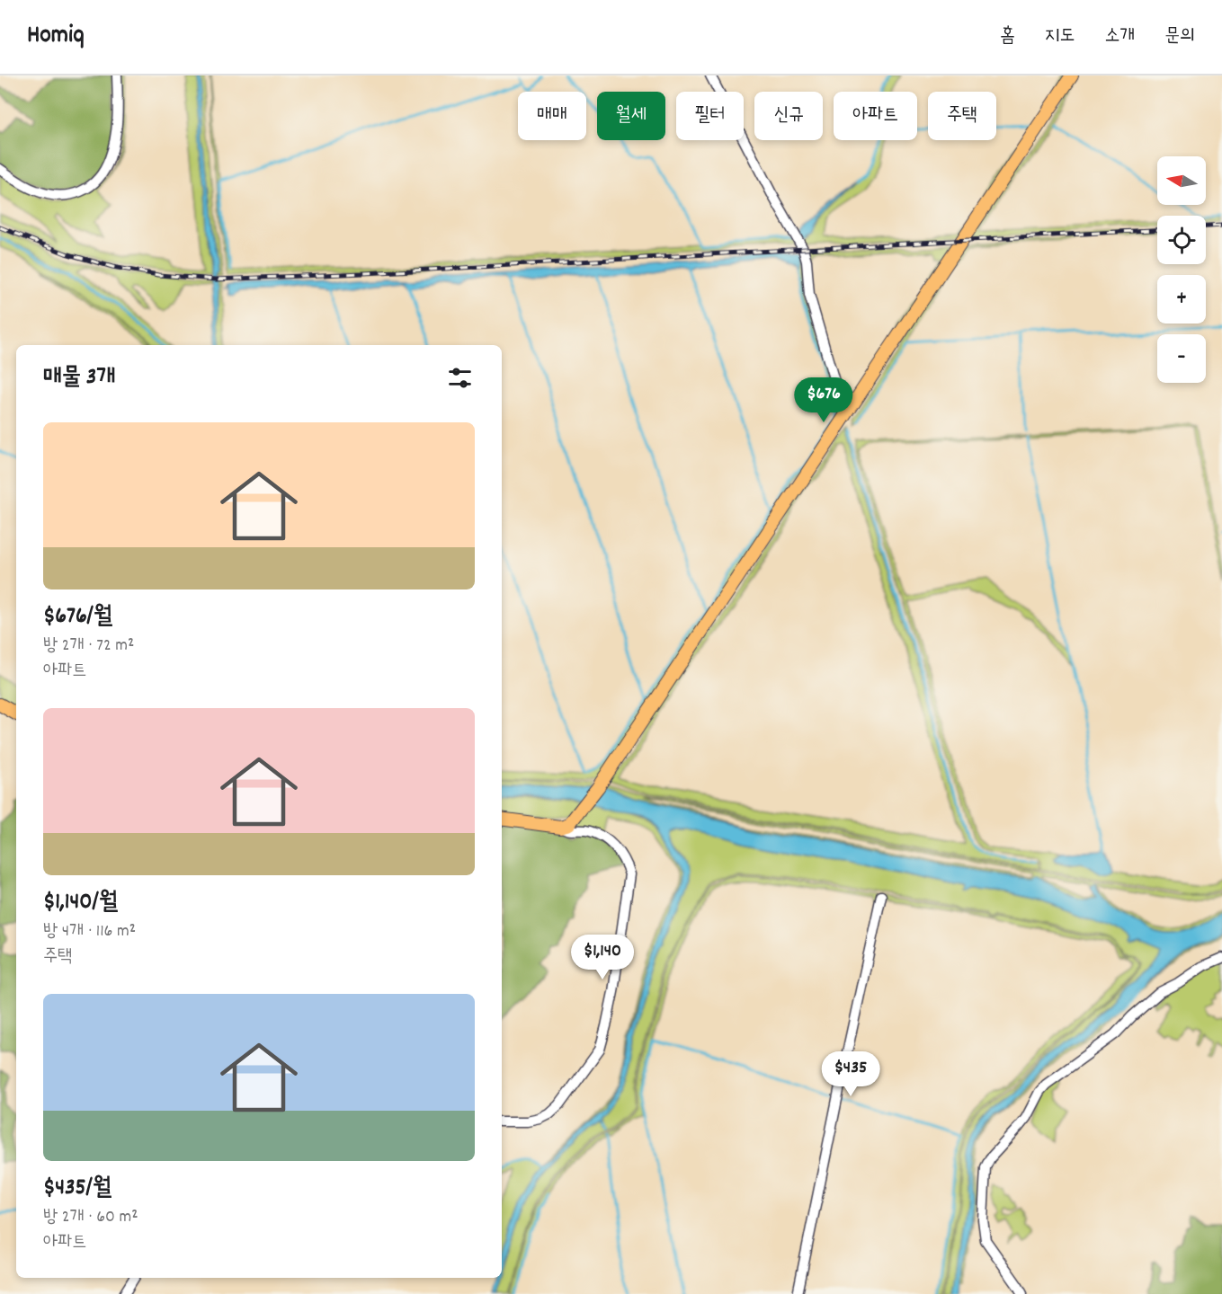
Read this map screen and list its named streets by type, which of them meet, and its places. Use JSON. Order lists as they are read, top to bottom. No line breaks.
{"north":"left","page":{"header":"Homiq","nav":["홈","지도","소개","문의"],"chip":["매매","월세","필터","신규","아파트","주택"],"map_buttons":["+","−"],"heading":"매물 3개","price":["$676","$1,140","$435"],"list":[{"name":"$676/월","note":"방 2개 · 72 m² · 아파트"},{"name":"$1,140/월","note":"방 4개 · 116 m² · 주택"},{"name":"$435/월","note":"방 2개 · 60 m² · 아파트"}]}}
